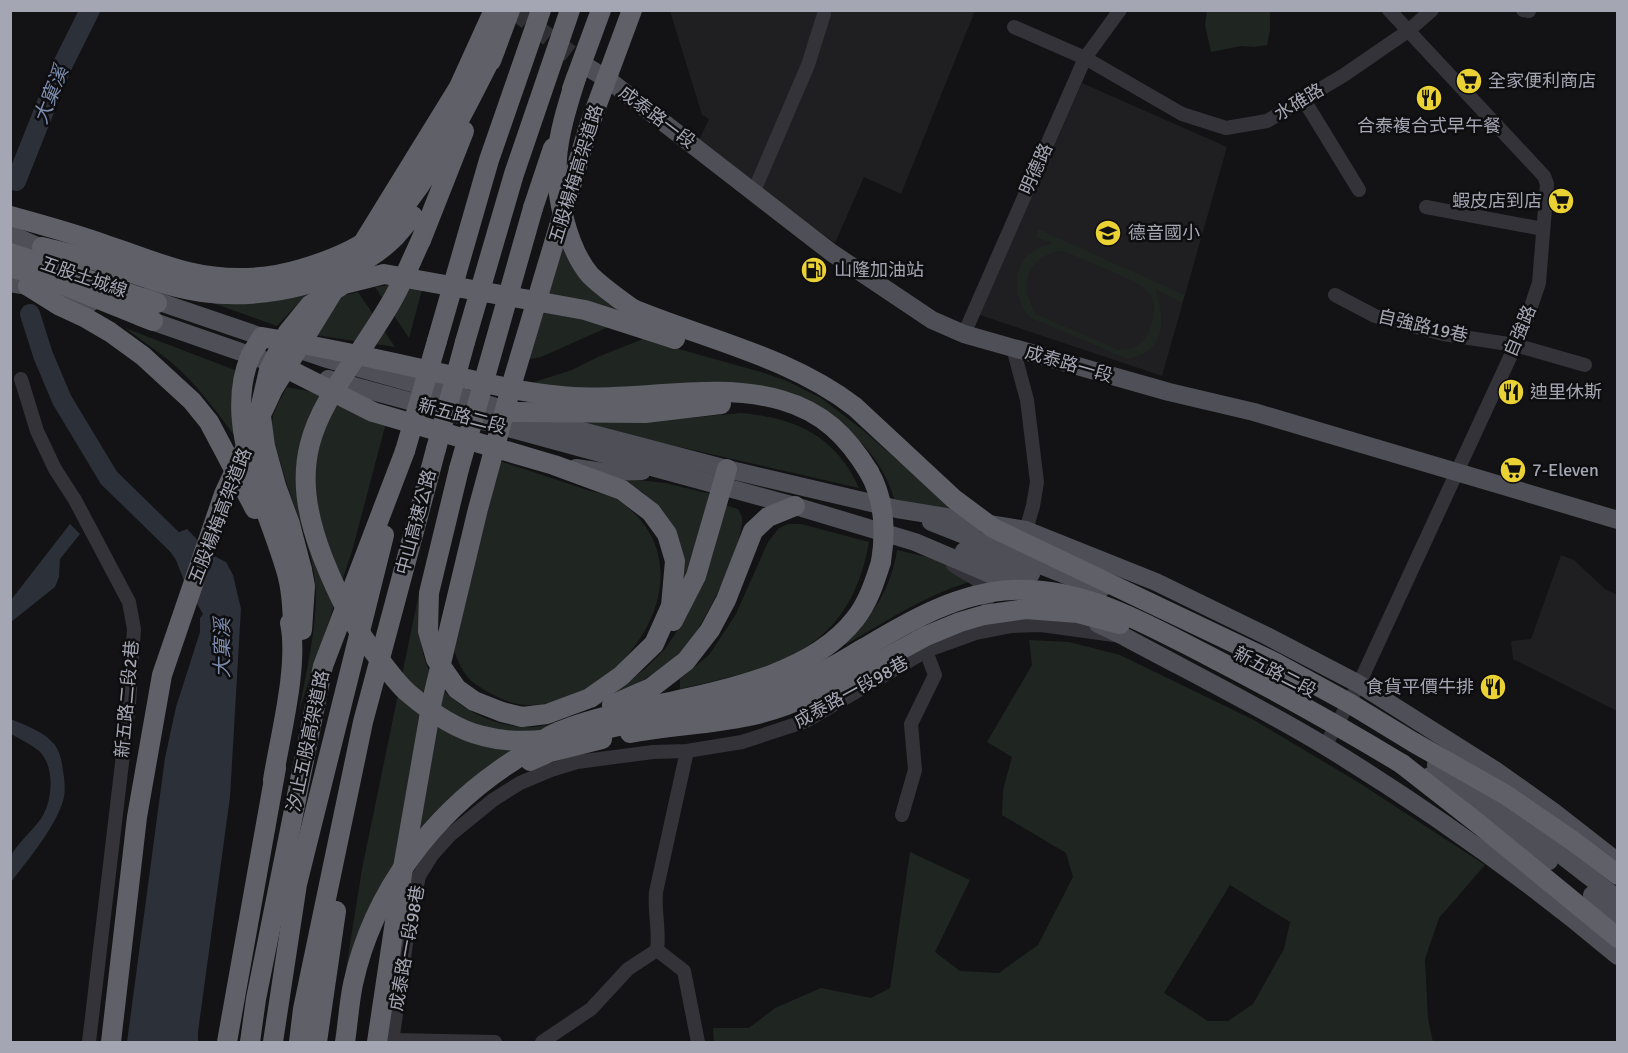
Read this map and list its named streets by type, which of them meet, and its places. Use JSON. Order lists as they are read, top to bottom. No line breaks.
{"streets":{"highway":["五股楊梅高架道路","五股土城線","中山高速公路","汐止五股高架道路"],"main road":["成泰路一段","新五路二段"],"street":["水碓路","明德路","自強路19巷","自強路","成泰路一段98巷","新五路二段2巷"]},"crossings":[["水碓路","明德路"],["水碓路","自強路"],["成泰路一段","明德路"],["成泰路一段","自強路"],["五股楊梅高架道路","成泰路一段98巷"],["五股土城線","新五路二段"],["自強路19巷","自強路"],["自強路","新五路二段"],["新五路二段","成泰路一段98巷"],["中山高速公路","汐止五股高架道路"]],"water":["大窠溪"],"places":{"supermarket":["全家便利商店","蝦皮店到店","7-Eleven"],"restaurant":["合泰複合式早午餐","迪里休斯","食貨平價牛排"],"school or university":["德音國小"],"fuel station":["山隆加油站"]}}
